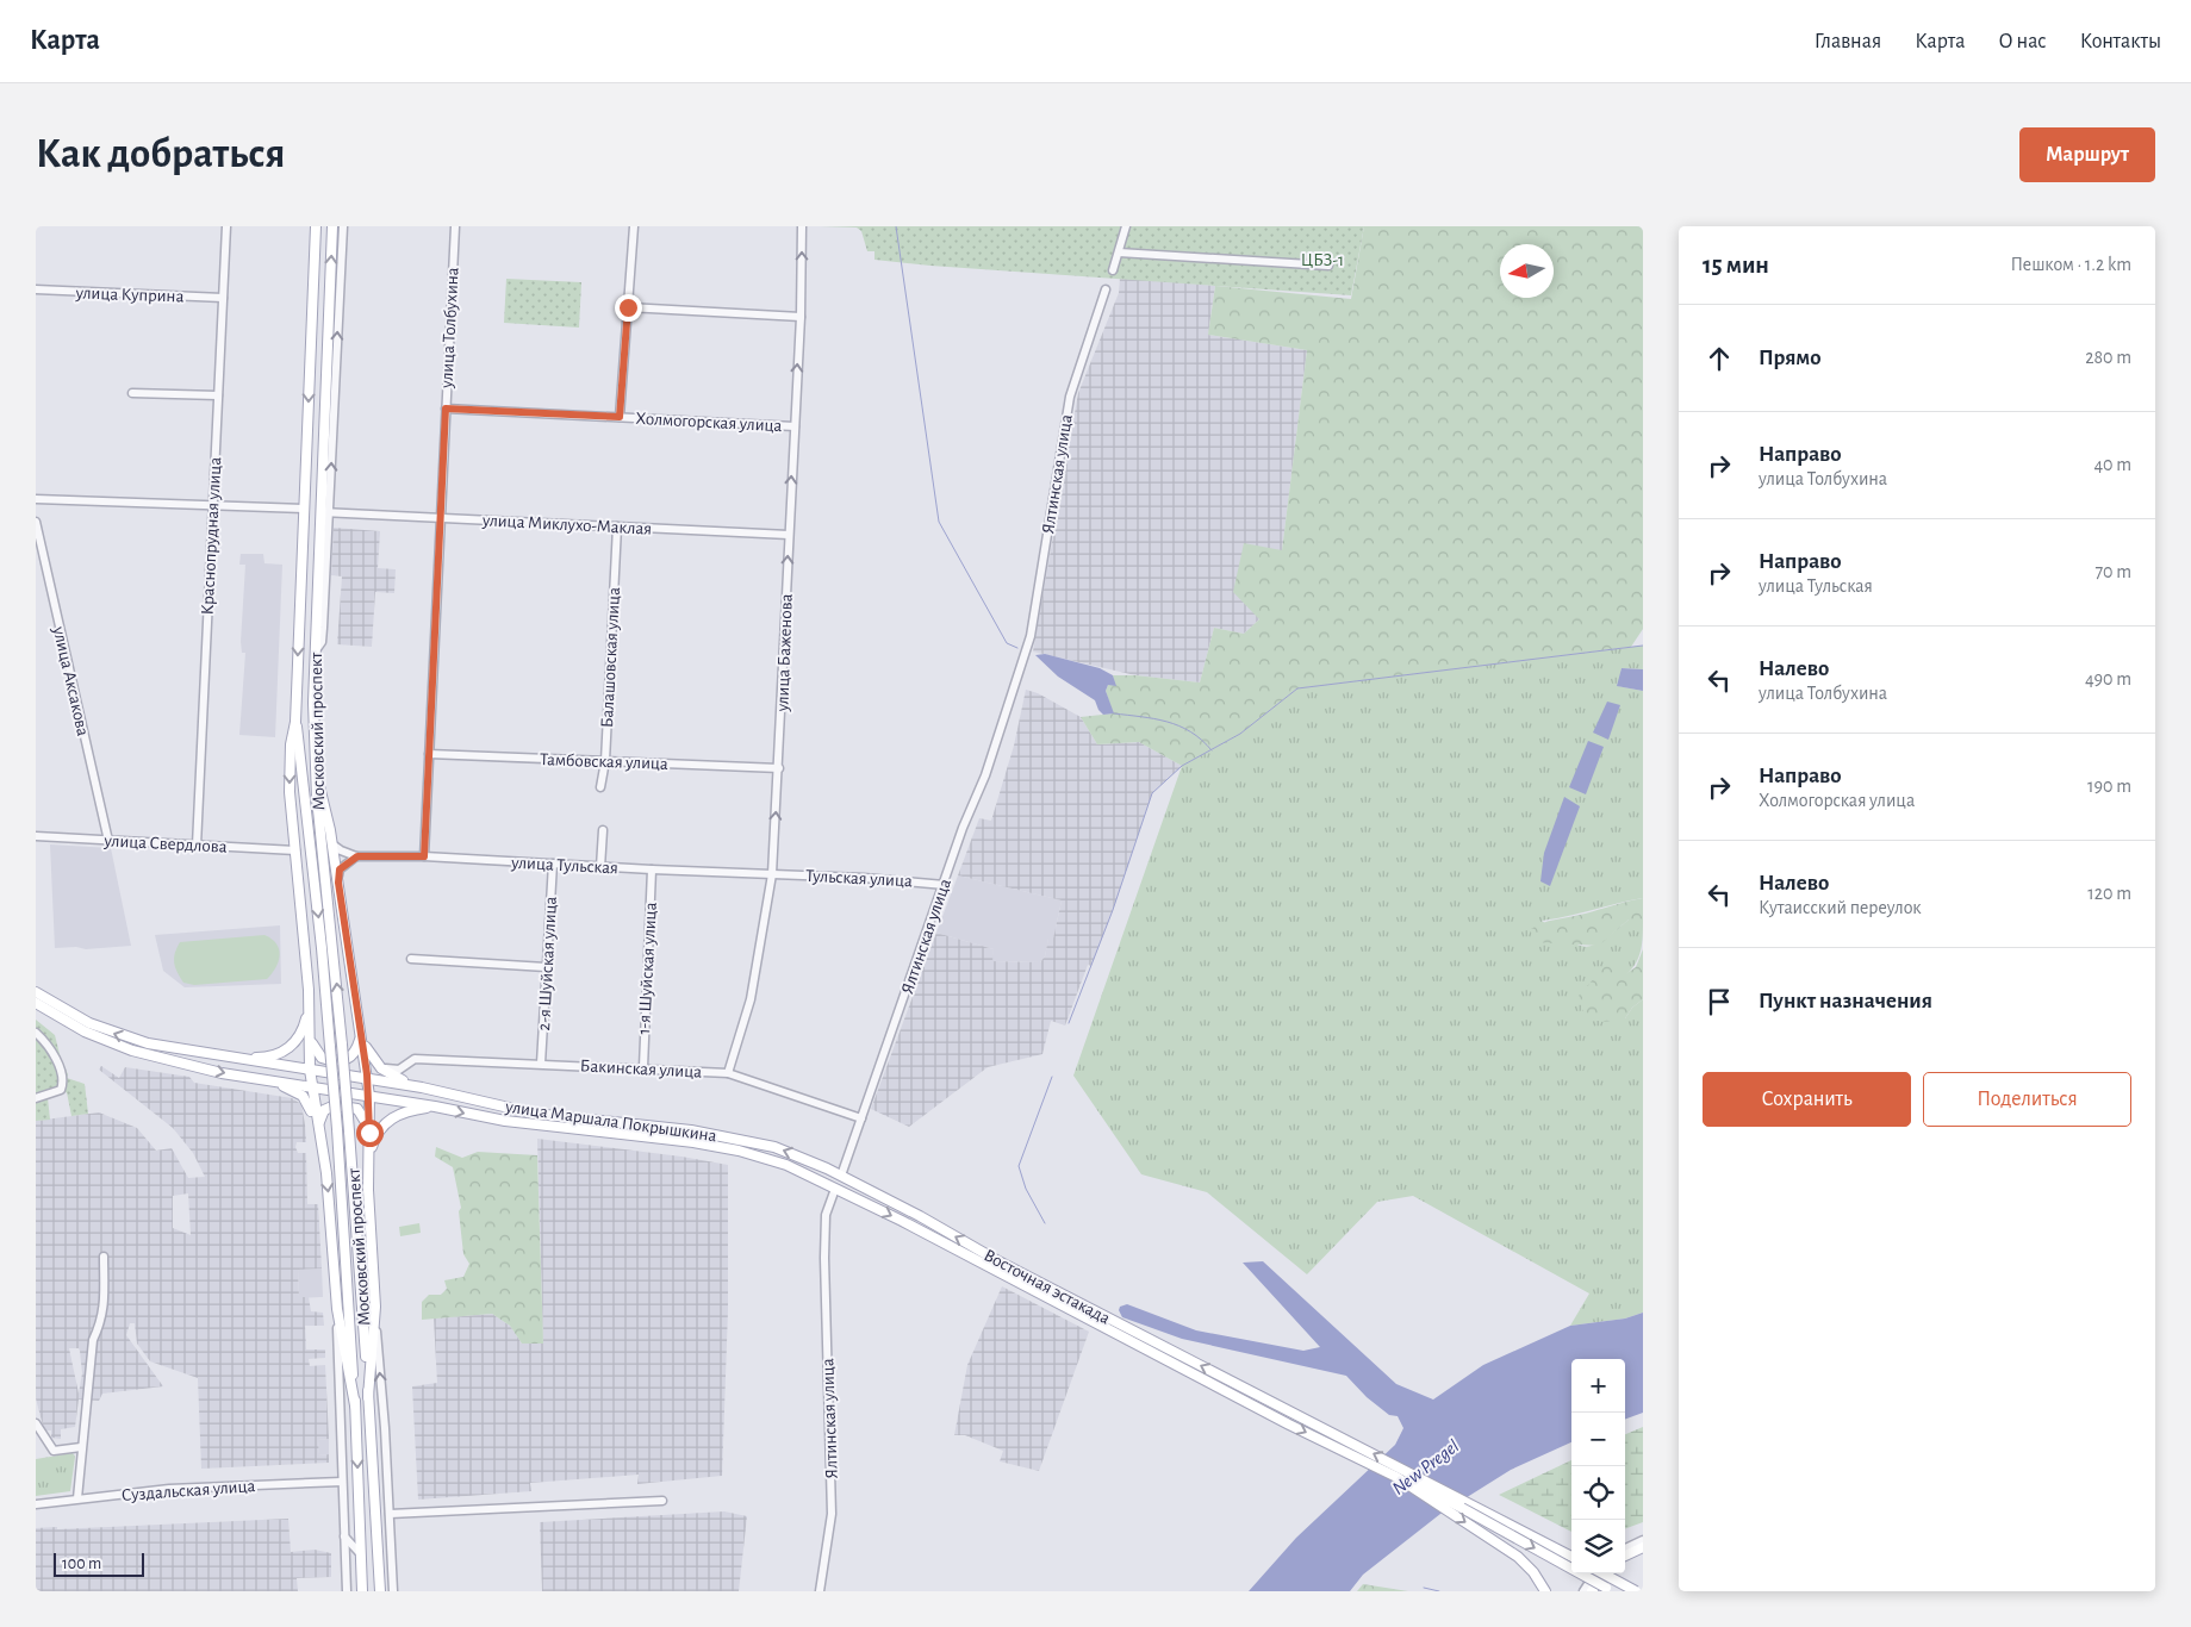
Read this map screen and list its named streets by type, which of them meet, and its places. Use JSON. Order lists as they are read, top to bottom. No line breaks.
{"streets":{"main road":["Ялтинская улица","Московский проспект","улица Маршала Покрышкина","Восточная эстакада"],"street":["улица Куприна","улица Толбухина","Холмогорская улица","улица Миклухо-Маклая","Краснопрудная улица","улица Баженова","Балашовская улица","улица Аксакова","Тамбовская улица","улица Свердлова","улица Тульская","Тульская улица","2-я Шуйская улица","1-я Шуйская улица","Бакинская улица","Суздальская улица"]},"crossings":[["улица Куприна","Краснопрудная улица"],["улица Толбухина","Холмогорская улица"],["улица Толбухина","улица Миклухо-Маклая"],["улица Толбухина","Тамбовская улица"],["улица Толбухина","улица Тульская"],["Холмогорская улица","улица Баженова"],["Ялтинская улица","Тульская улица"],["Ялтинская улица","Бакинская улица"],["Ялтинская улица","улица Маршала Покрышкина"],["Ялтинская улица","Восточная эстакада"],["улица Миклухо-Маклая","улица Баженова"],["улица Миклухо-Маклая","Балашовская улица"],["улица Миклухо-Маклая","Московский проспект"],["Краснопрудная улица","улица Свердлова"],["улица Баженова","Тамбовская улица"],["улица Баженова","улица Тульская"],["улица Баженова","Тульская улица"],["улица Баженова","Бакинская улица"],["Балашовская улица","Тамбовская улица"],["улица Аксакова","улица Свердлова"],["улица Тульская","Тульская улица"],["улица Тульская","2-я Шуйская улица"],["улица Тульская","1-я Шуйская улица"],["2-я Шуйская улица","Бакинская улица"],["1-я Шуйская улица","Бакинская улица"],["улица Маршала Покрышкина","Восточная эстакада"]],"one_way":["улица Баженова"],"water":["New Pregel"],"parks":["ЦБЗ-1"],"scale_bar":"100 m","north":"left","page":{"header":"Карта","nav":["Главная","Карта","О нас","Контакты"],"buttons":["Маршрут",["Сохранить","Поделиться"]],"title":"Как добраться","heading":["15 мин","Пешком · 1.2 km"],"list":[["Прямо","280 m"],["Направо","улица Толбухина","40 m"],["Направо","улица Тульская","70 m"],["Налево","улица Толбухина","490 m"],["Направо","Холмогорская улица","190 m"],["Налево","Кутаисский переулок","120 m"],"Пункт назначения"],"map_buttons":["+","−"],"scale":"100 m"}}
